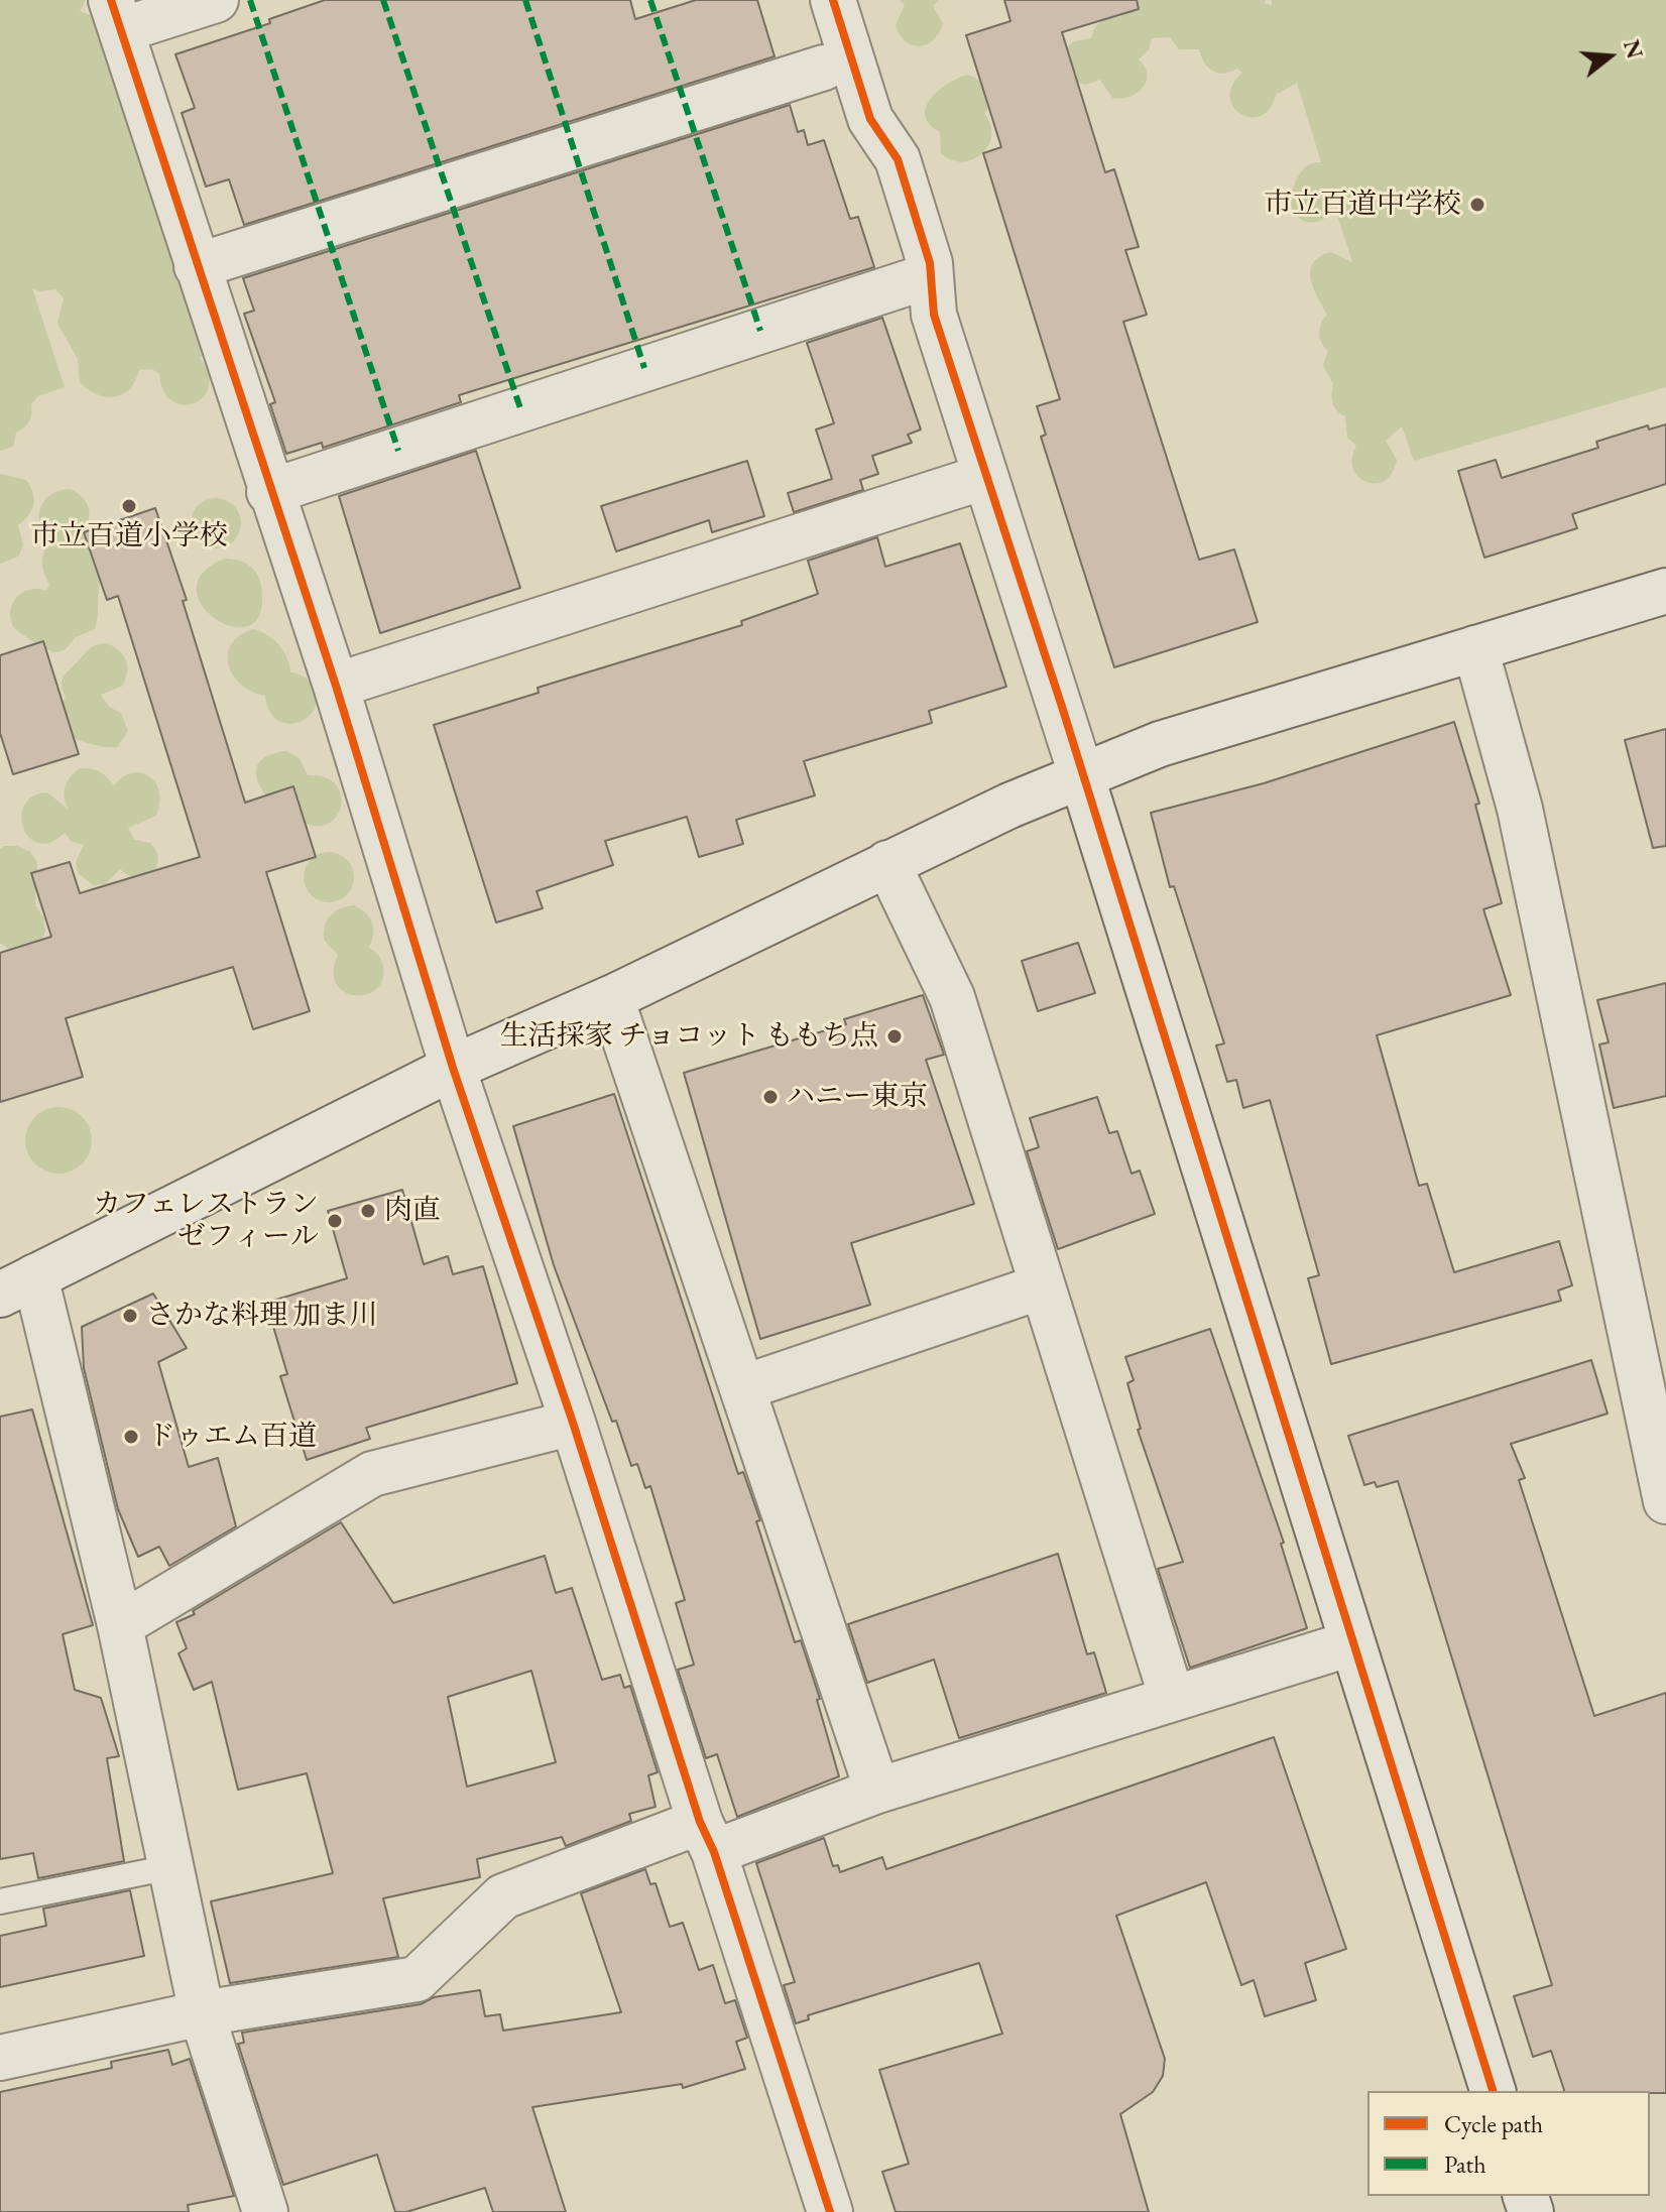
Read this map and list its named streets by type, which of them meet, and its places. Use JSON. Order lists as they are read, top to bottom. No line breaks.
{"places":["市立百道中学校","市立百道小学校","生活採家 チョコット ももち点","ハニー東京","肉直","カフェレストラン ゼフィール","さかな料理 加ま川","ドゥエム百道"],"legend":["Cycle path","Path"],"north":"right"}
